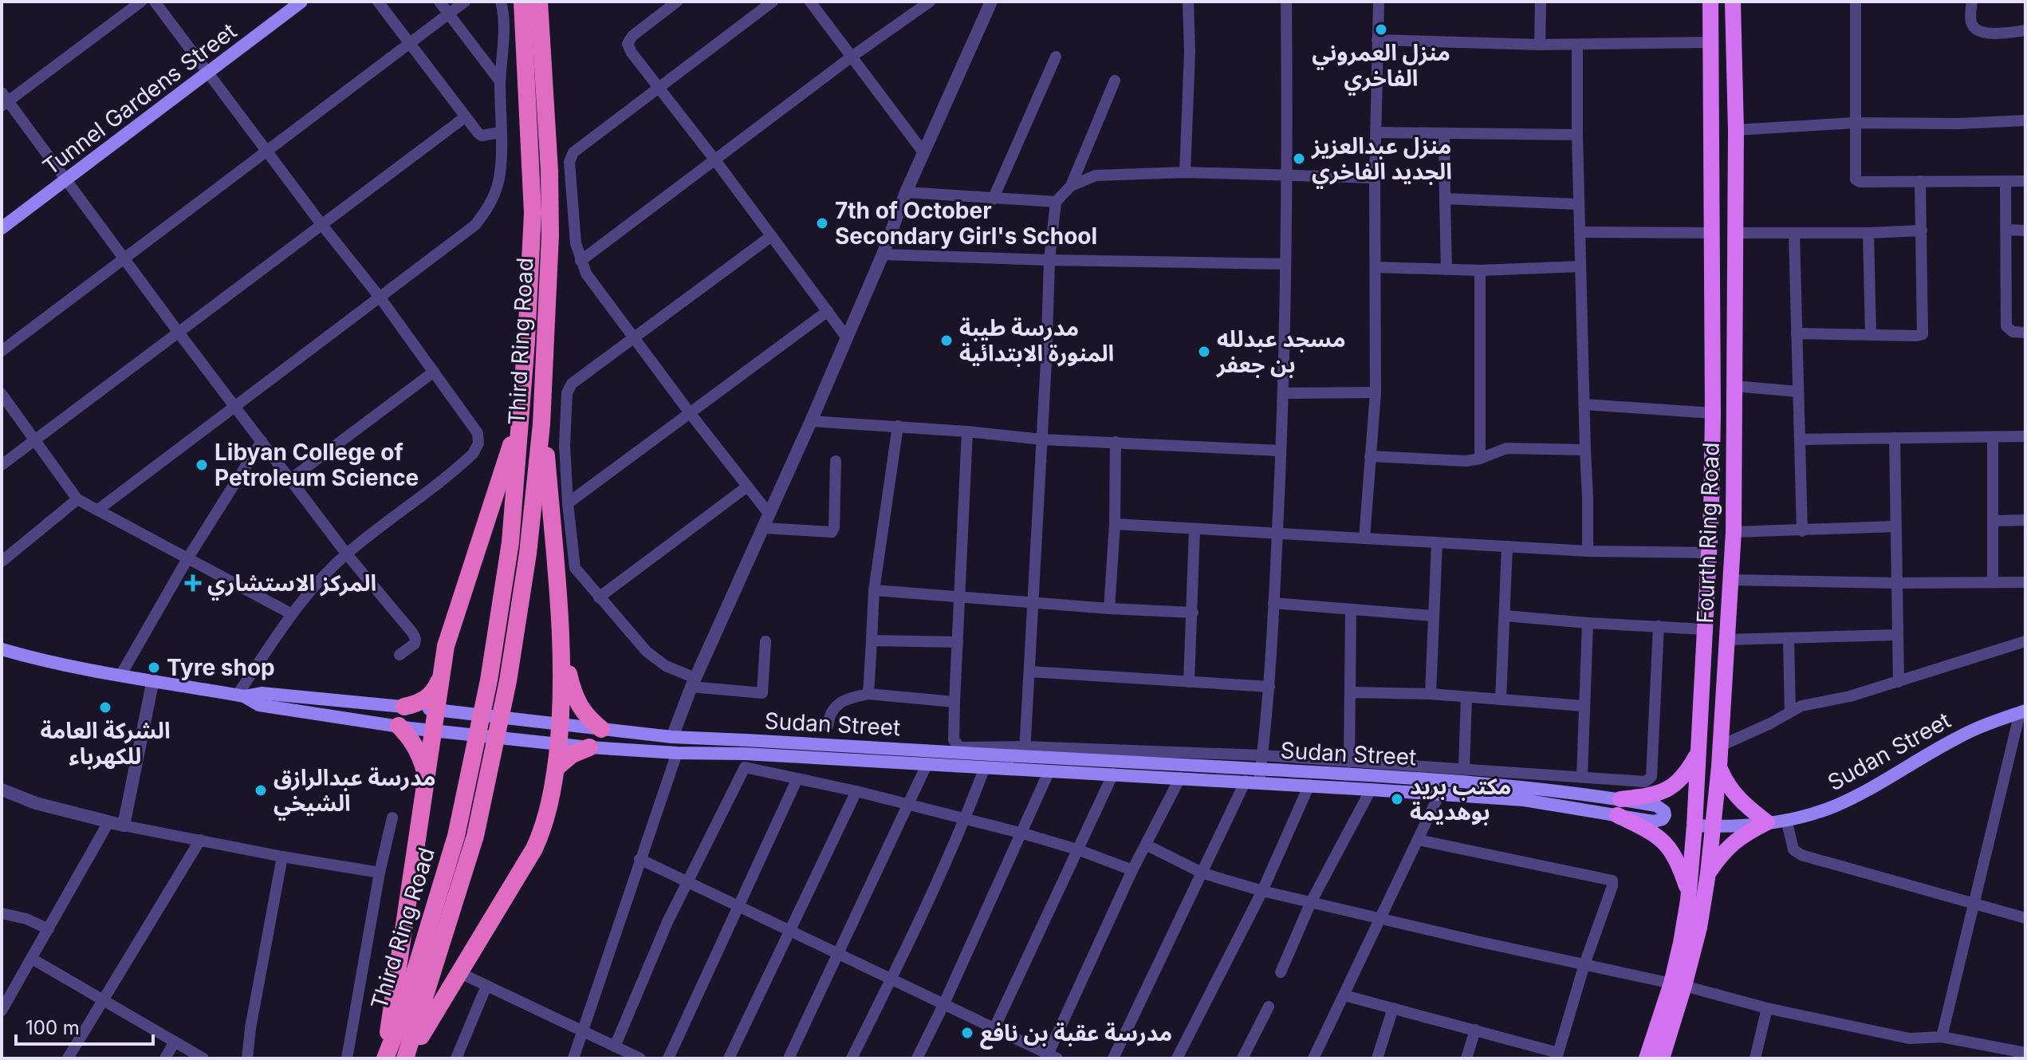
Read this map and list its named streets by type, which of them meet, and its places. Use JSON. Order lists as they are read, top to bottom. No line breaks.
{"streets":{"highway":["Third Ring Road"],"main road":["Tunnel Gardens Street","Fourth Ring Road","Sudan Street"]},"crossings":[["Fourth Ring Road","Sudan Street"]],"places":{"other":["منزل العمروني الفاخري","منزل عبدالعزيز الجديد الفاخري","7th of October Secondary Girl's School","مدرسة طيبة المنورة الابتدائية","مسجد عبدلله بن جعفر","Libyan College of Petroleum Science","Tyre shop","الشركة العامة للكهرباء","مدرسة عبدالرازق الشيخي","مكتب بريد بوهديمة","مدرسة عقبة بن نافع"],"health":["المركز الاستشاري"]},"scale_bar":"100 m"}
